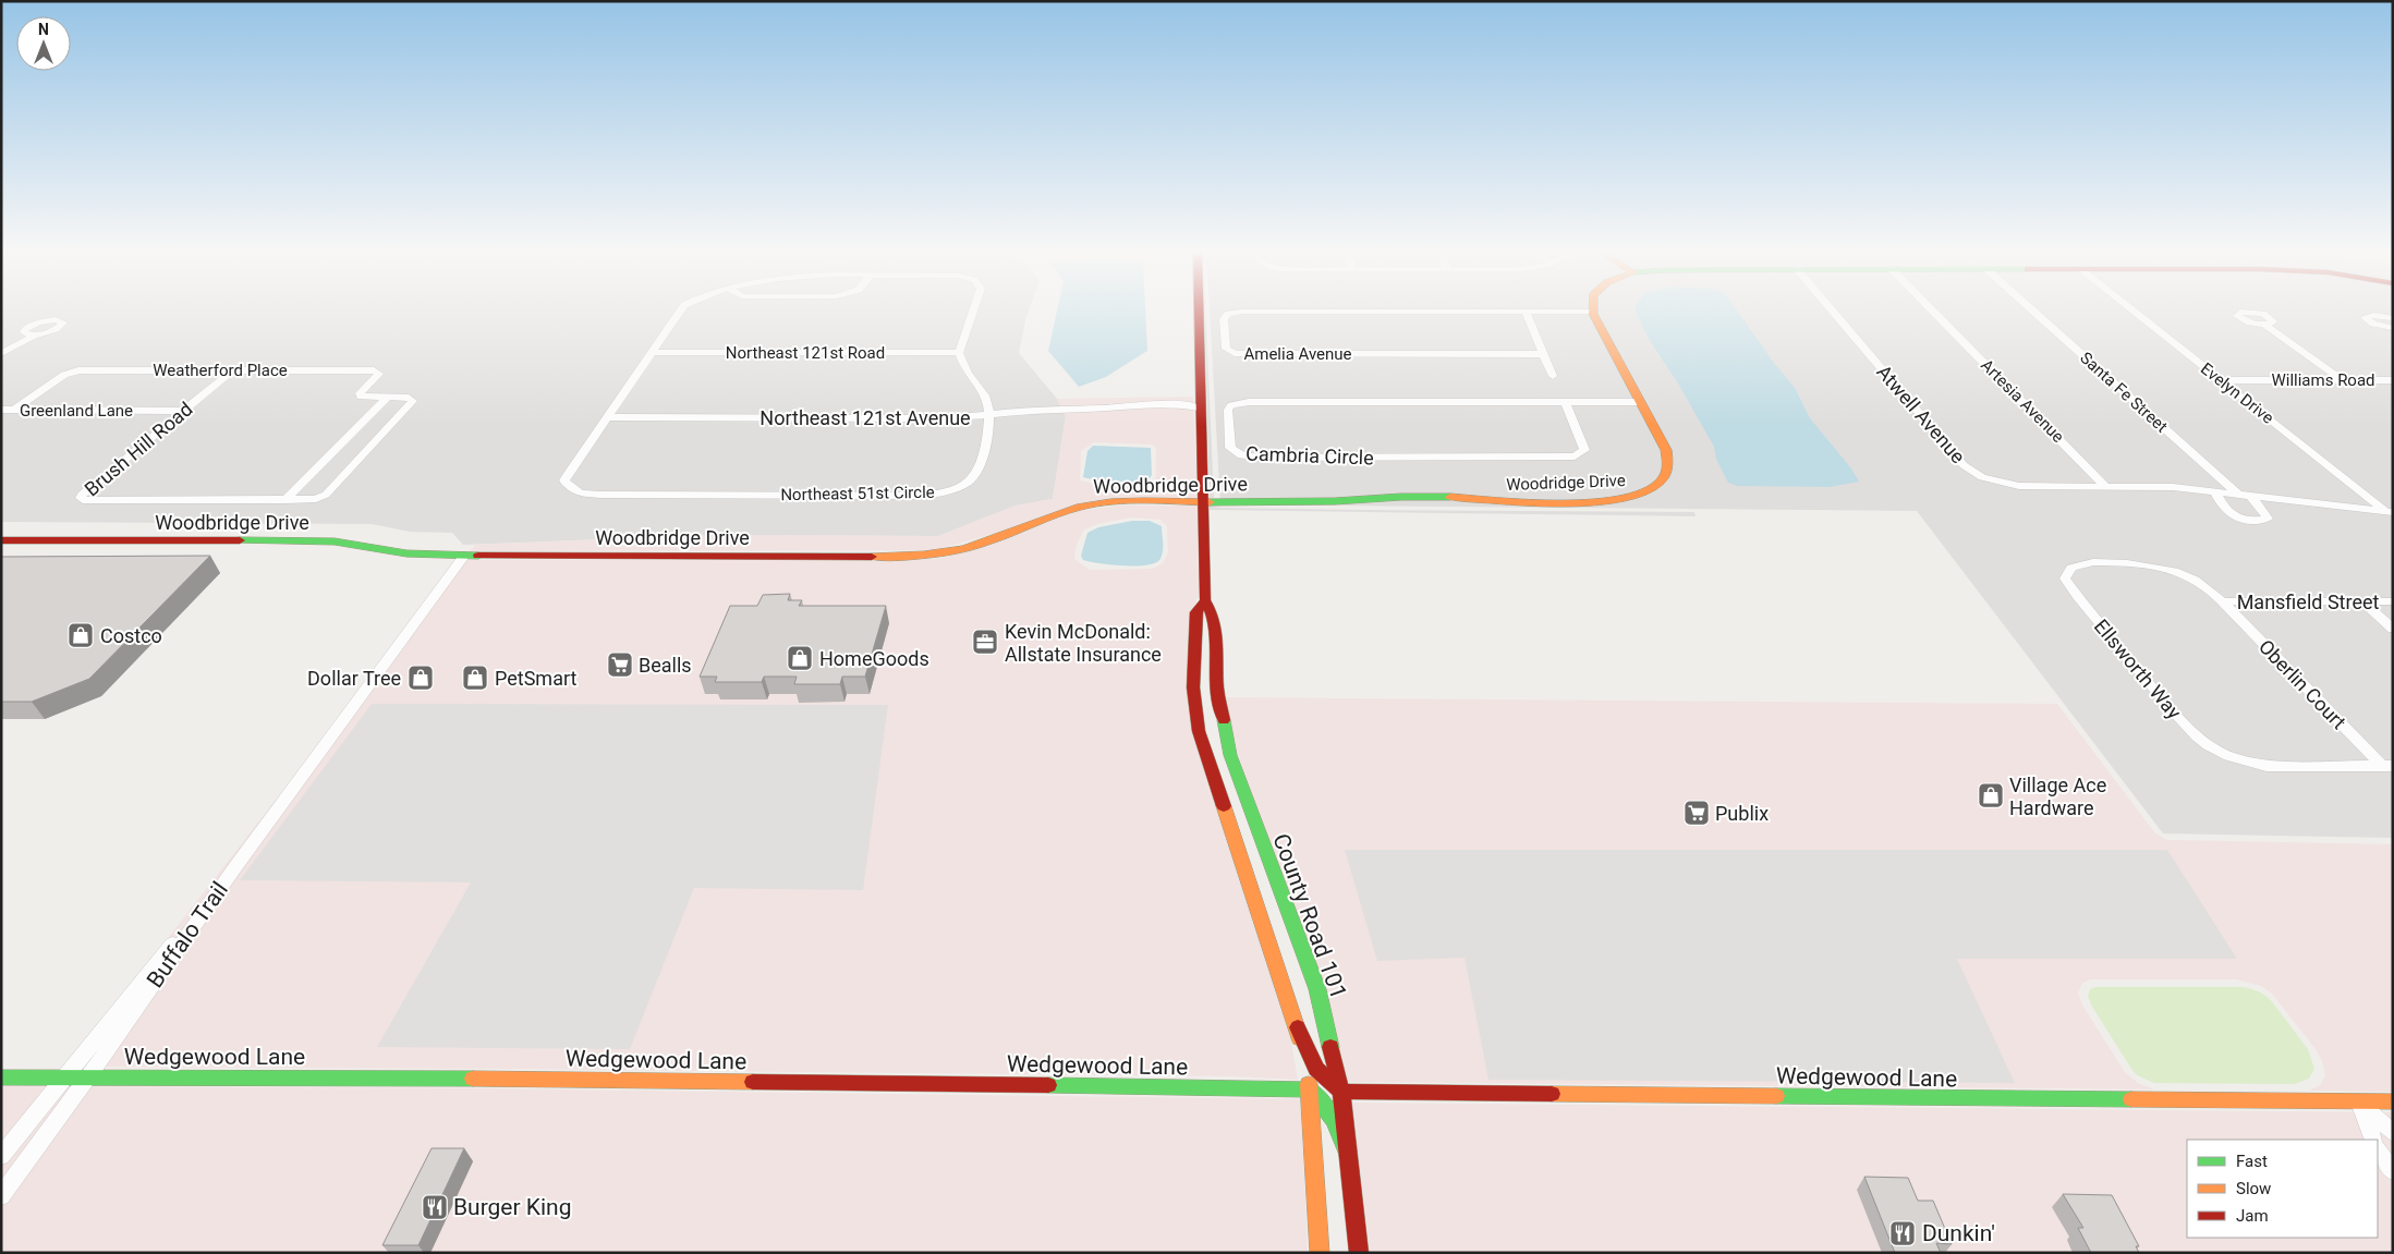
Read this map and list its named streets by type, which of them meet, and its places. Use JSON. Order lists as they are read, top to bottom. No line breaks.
{"streets":{"street":["Northeast 121st Road","Amelia Avenue","Weatherford Place","Williams Road","Santa Fe Street","Evelyn Drive","Artesia Avenue","Greenland Lane","Atwell Avenue","Northeast 121st Avenue","Brush Hill Road","Cambria Circle","Woodridge Drive","Woodbridge Drive","Northeast 51st Circle","Mansfield Street","Ellsworth Way","Oberlin Court","County Road 101","Buffalo Trail","Wedgewood Lane"]},"crossings":[["Northeast 121st Road","Northeast 51st Circle"],["Amelia Avenue","Woodridge Drive"],["Weatherford Place","Greenland Lane"],["Weatherford Place","Brush Hill Road"],["Williams Road","Evelyn Drive"],["Santa Fe Street","Atwell Avenue"],["Evelyn Drive","Atwell Avenue"],["Artesia Avenue","Atwell Avenue"],["Greenland Lane","Brush Hill Road"],["Northeast 121st Avenue","Northeast 51st Circle"],["Northeast 121st Avenue","County Road 101"],["Cambria Circle","Woodridge Drive"],["Woodridge Drive","Woodbridge Drive"],["Woodbridge Drive","County Road 101"],["Mansfield Street","Ellsworth Way"],["Mansfield Street","Oberlin Court"],["Ellsworth Way","Oberlin Court"],["County Road 101","Wedgewood Lane"],["Buffalo Trail","Wedgewood Lane"]],"places":{"shop":["Costco","HomeGoods","Dollar Tree","PetSmart","Village Ace Hardware"],"office":["Kevin McDonald: Allstate Insurance"],"supermarket":["Bealls","Publix"],"restaurant":["Burger King","Dunkin'"]},"legend":["Fast","Slow","Jam"],"north":"top"}
